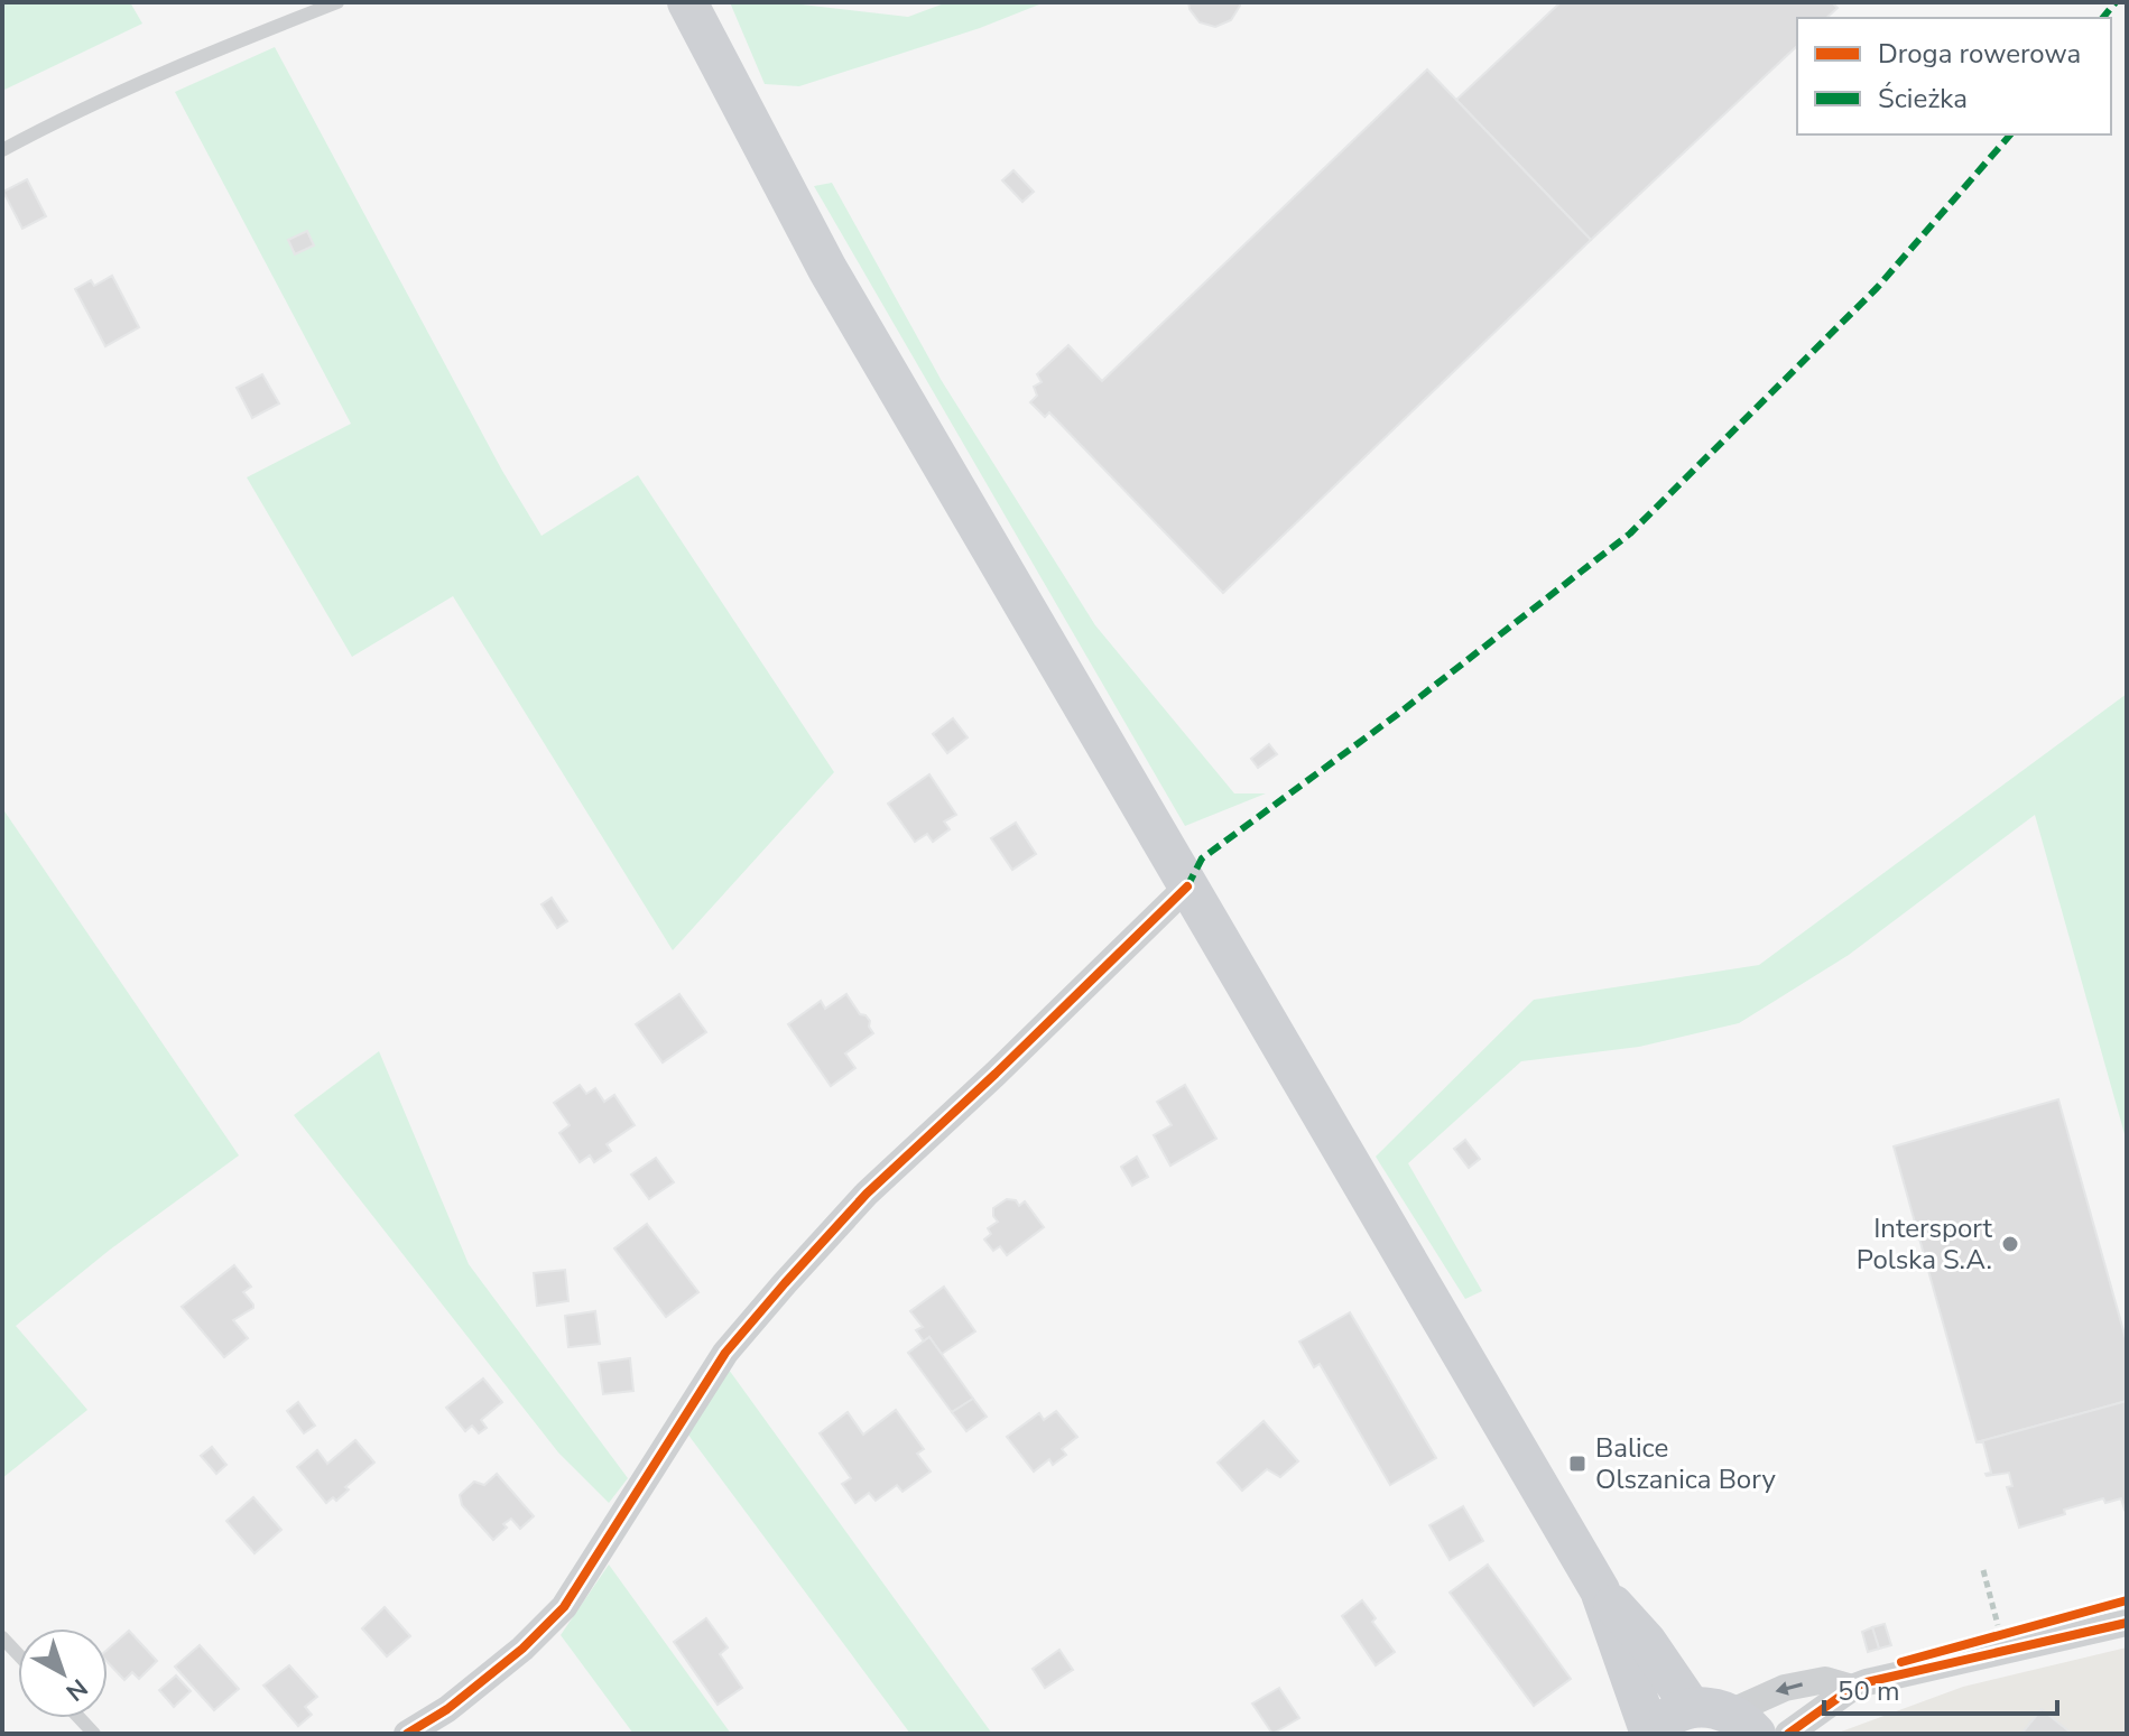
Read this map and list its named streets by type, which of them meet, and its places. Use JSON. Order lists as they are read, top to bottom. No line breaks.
{"places":{"other":["Intersport Polska S.A."],"transit":["Balice Olszanica Bory"]},"legend":["Droga rowerowa","Ścieżka"],"scale_bar":"50 m","north":"bottom right"}
